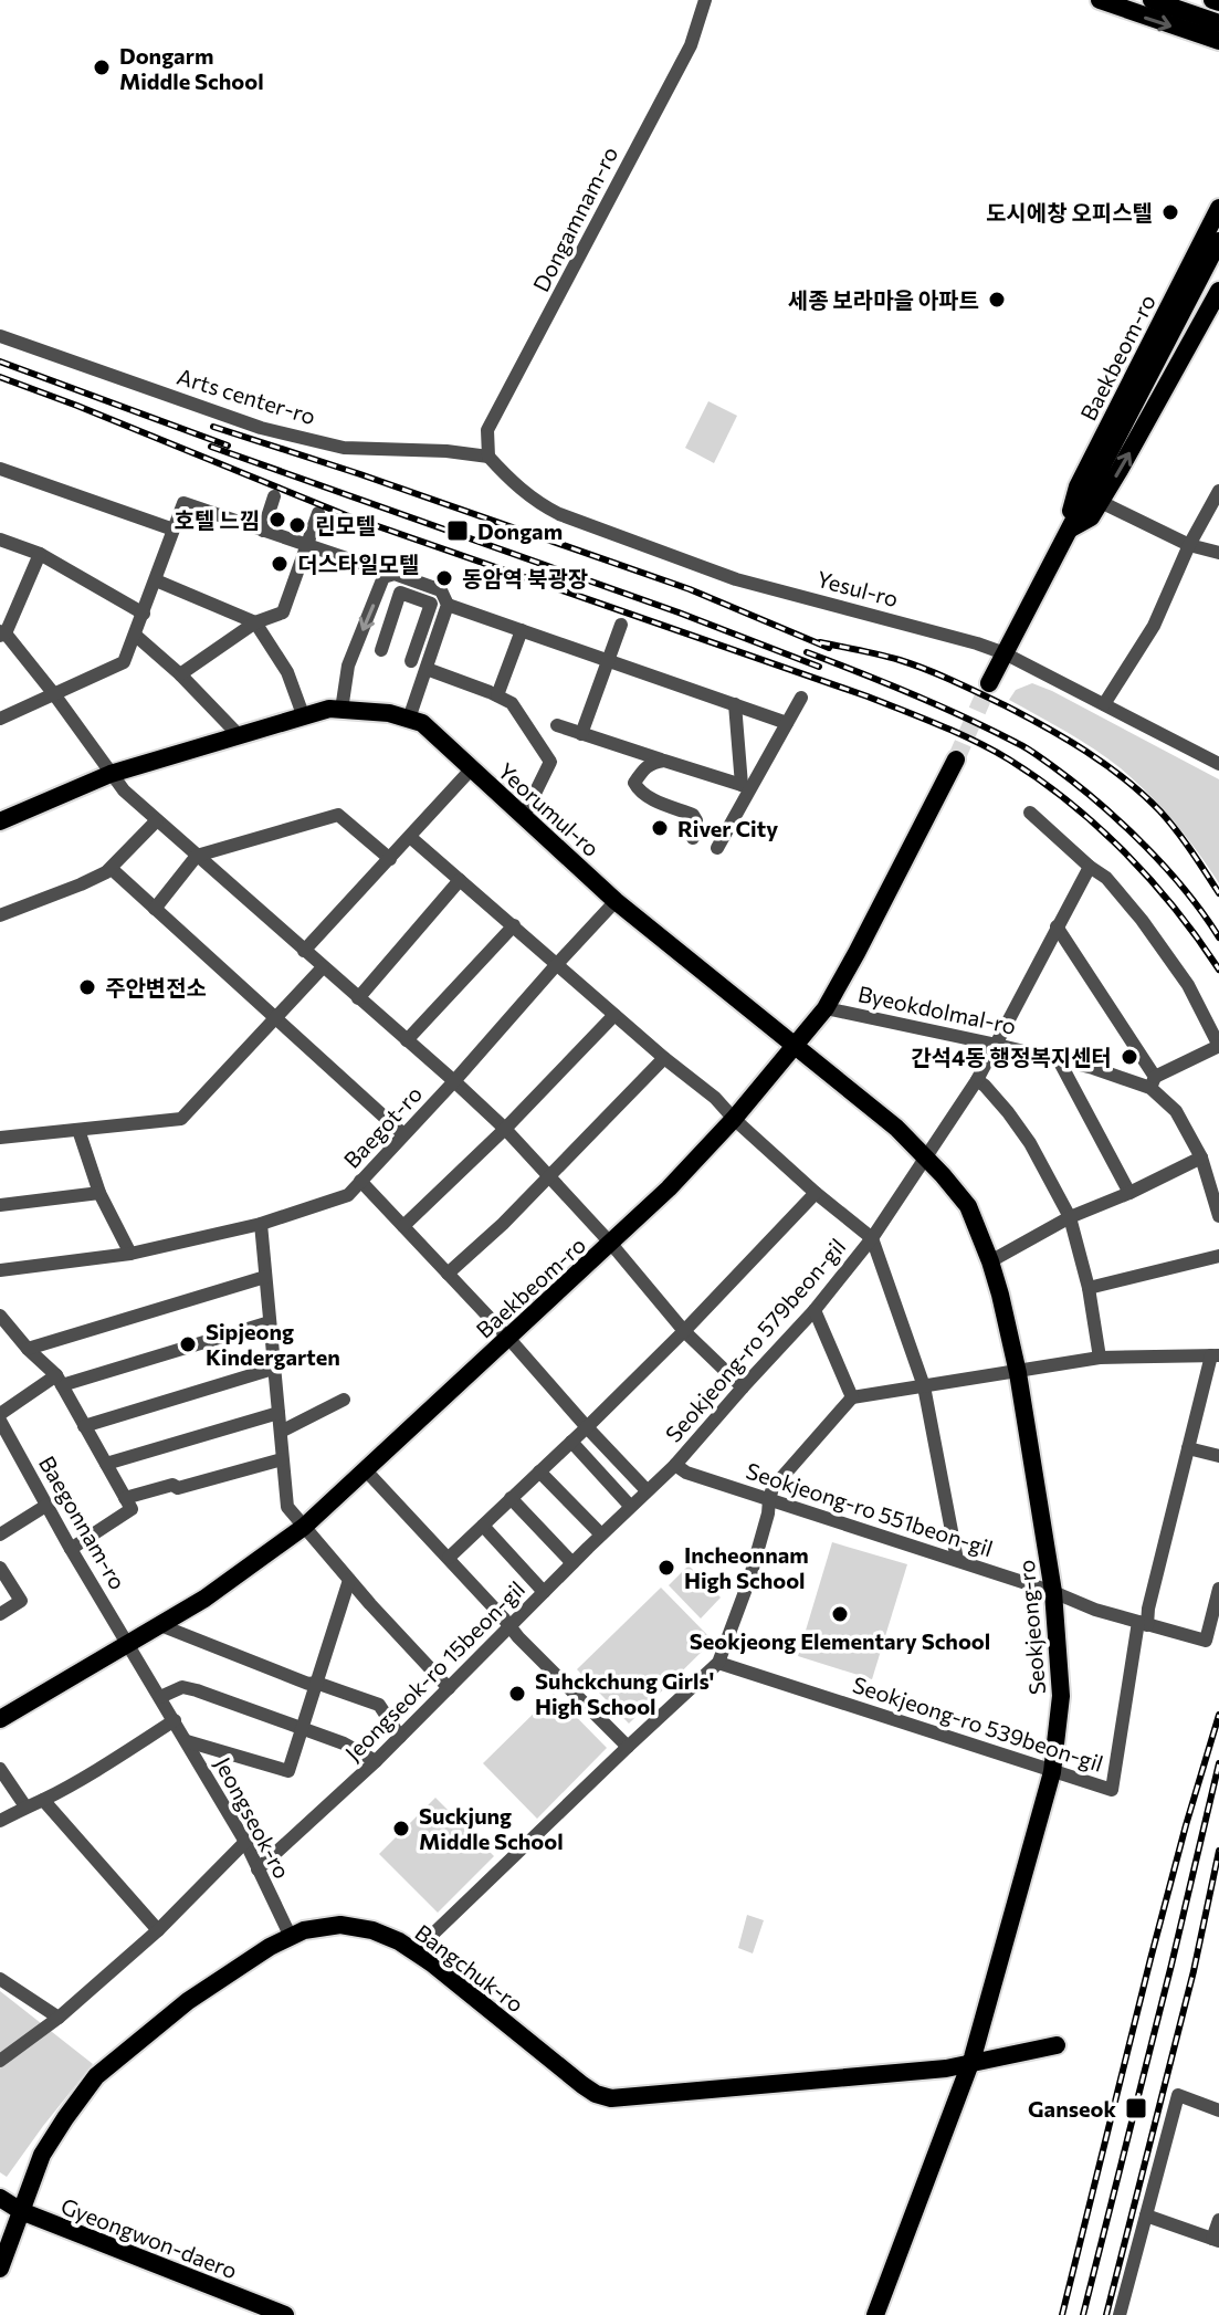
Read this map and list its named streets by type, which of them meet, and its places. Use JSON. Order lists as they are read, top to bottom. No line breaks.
{"streets":{"main road":["Baekbeom-ro","Yeorumul-ro","Seokjeong-ro","Bangchuk-ro","Gyeongwon-daero"],"street":["Dongamnam-ro","Arts center-ro","Yesul-ro","Byeokdolmal-ro","Baegot-ro","Seokjeong-ro 579beon-gil","Seokjeong-ro 551beon-gil","Baegonnam-ro","Jeongseok-ro 15beon-gil","Seokjeong-ro 539beon-gil","Jeongseok-ro"]},"crossings":[["Dongamnam-ro","Arts center-ro"],["Dongamnam-ro","Yesul-ro"],["Baekbeom-ro","Yesul-ro"],["Baekbeom-ro","Yeorumul-ro"],["Baekbeom-ro","Byeokdolmal-ro"],["Baekbeom-ro","Baegonnam-ro"],["Baekbeom-ro","Seokjeong-ro"],["Baekbeom-ro","Jeongseok-ro"],["Arts center-ro","Yesul-ro"],["Yeorumul-ro","Baegot-ro"],["Yeorumul-ro","Seokjeong-ro"],["Byeokdolmal-ro","Seokjeong-ro 579beon-gil"],["Seokjeong-ro 579beon-gil","Seokjeong-ro 551beon-gil"],["Seokjeong-ro 579beon-gil","Seokjeong-ro"],["Seokjeong-ro 579beon-gil","Jeongseok-ro 15beon-gil"],["Seokjeong-ro 551beon-gil","Seokjeong-ro"],["Seokjeong-ro 551beon-gil","Seokjeong-ro 539beon-gil"],["Baegonnam-ro","Jeongseok-ro"],["Seokjeong-ro","Seokjeong-ro 539beon-gil"],["Seokjeong-ro","Bangchuk-ro"],["Jeongseok-ro 15beon-gil","Jeongseok-ro"],["Jeongseok-ro","Bangchuk-ro"],["Bangchuk-ro","Gyeongwon-daero"]],"places":{"other":["Dongarm Middle School","도시에창 오피스텔","세종 보라마을 아파트","호텔 느낌","린모텔","더스타일모텔","동암역 북광장","River City","주안변전소","간석4동 행정복지센터","Sipjeong Kindergarten","Incheonnam High School","Seokjeong Elementary School","Suhckchung Girls' High School","Suckjung Middle School"],"transit":["Dongam","Ganseok"]}}
